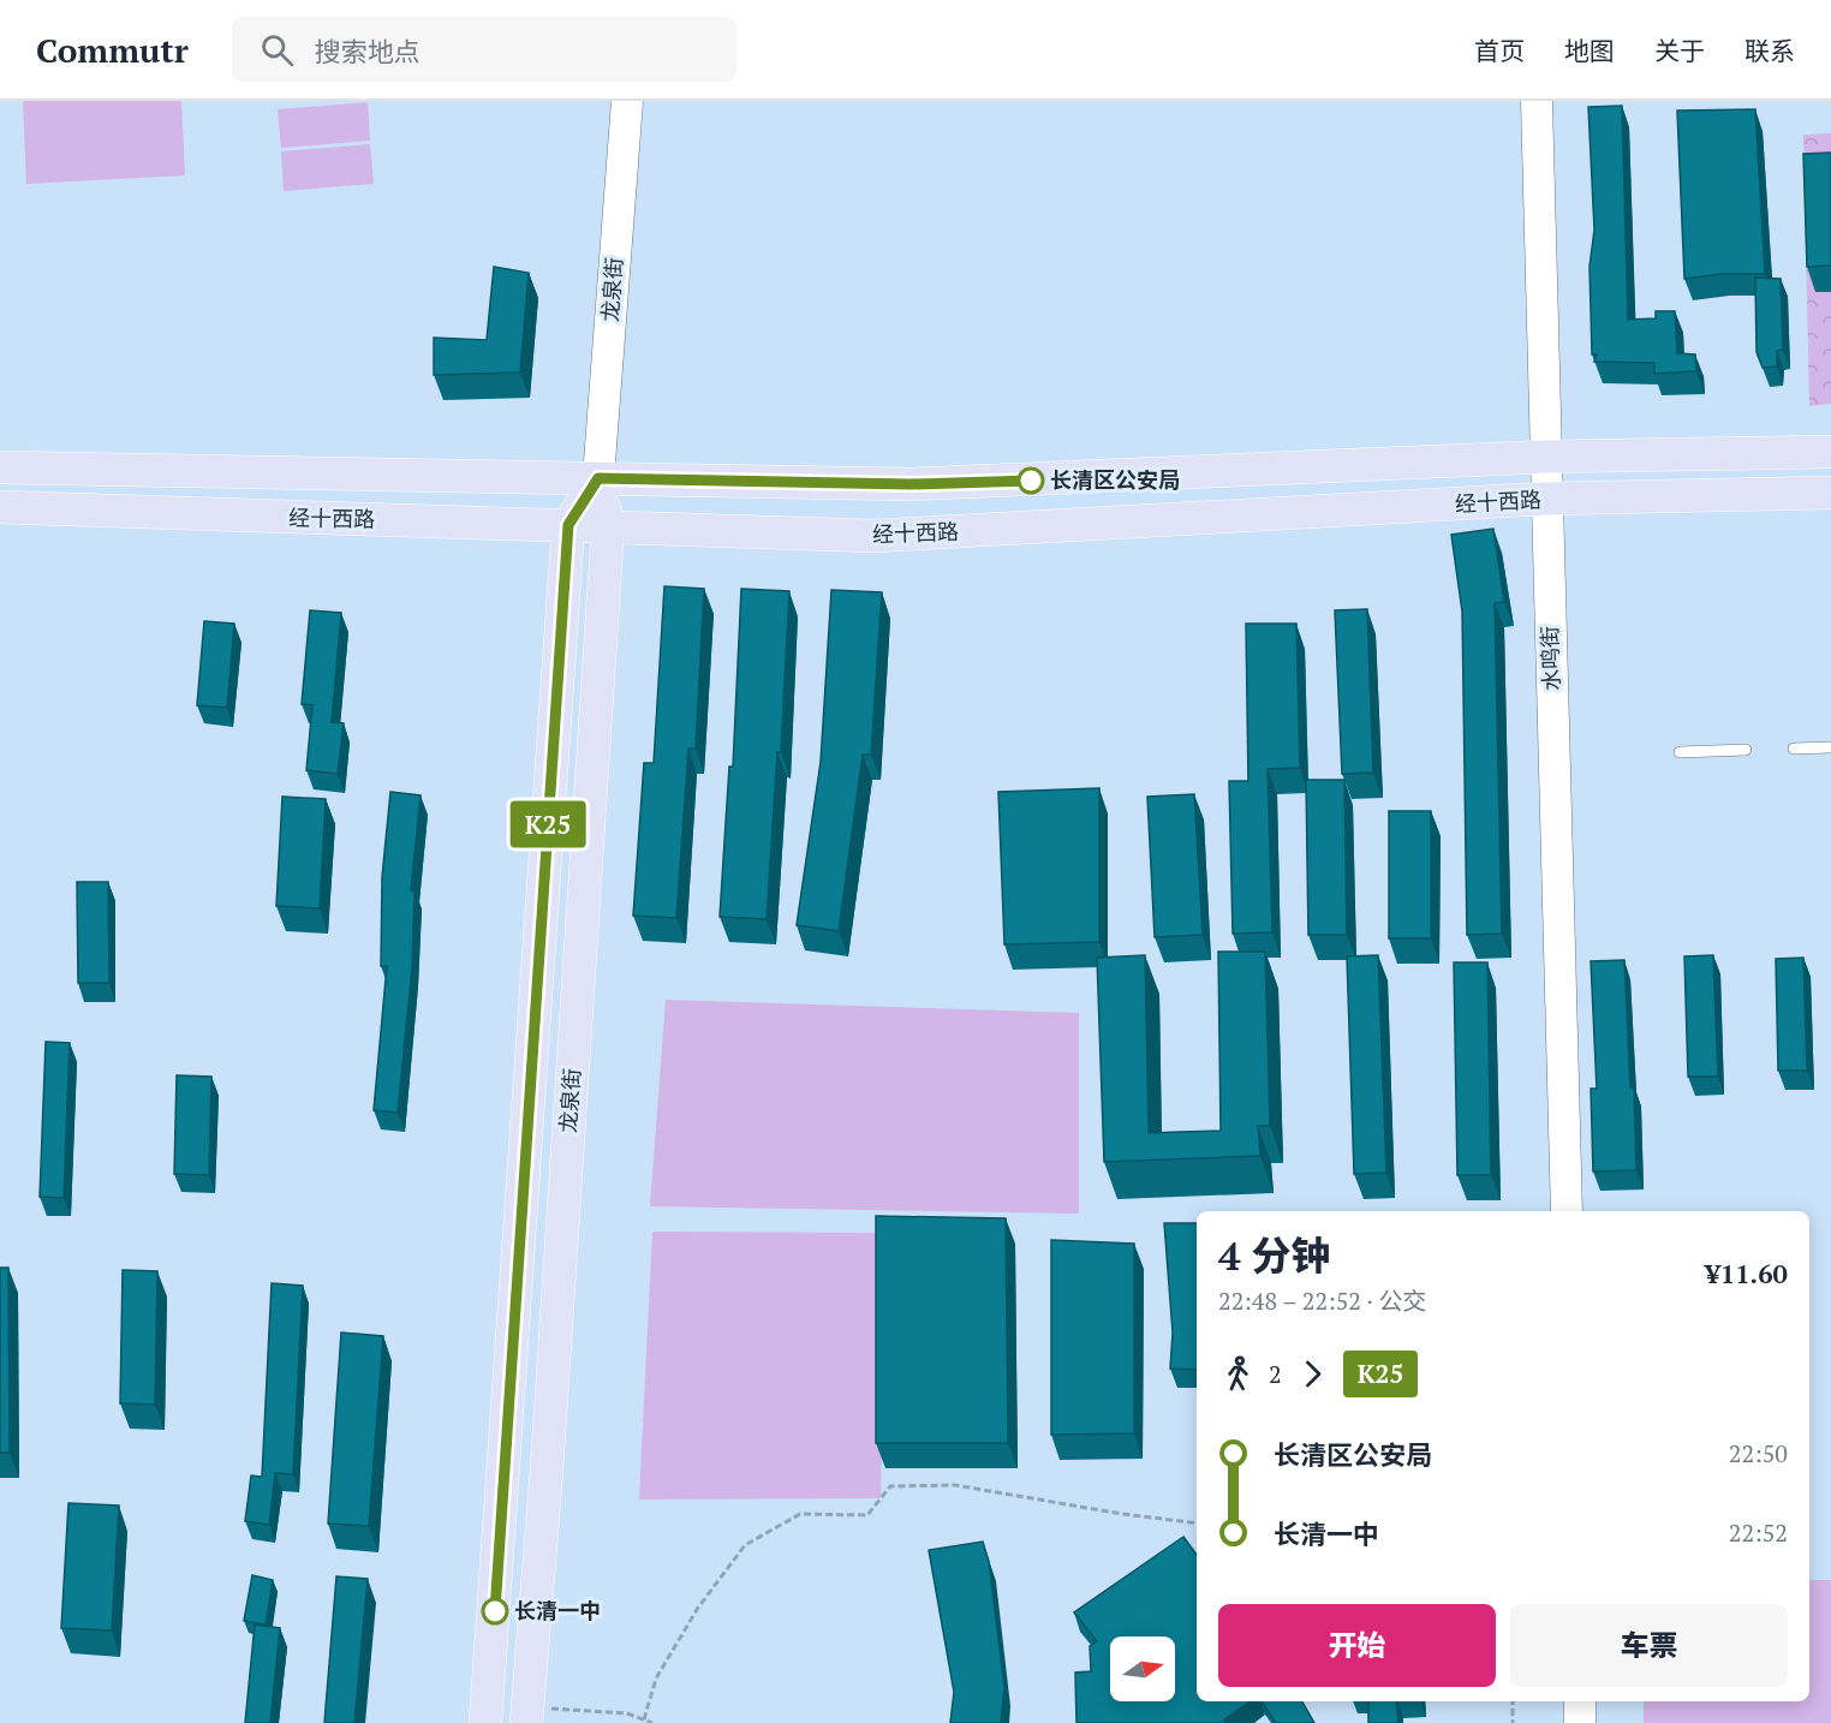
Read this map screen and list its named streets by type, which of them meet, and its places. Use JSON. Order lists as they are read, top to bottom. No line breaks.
{"streets":{"main road":["龙泉街","经十西路"],"street":["水鸣街"]},"crossings":[["龙泉街","经十西路"],["经十西路","水鸣街"]],"places":["长清区公安局","长清一中"],"lines":["bus line K25"],"north":"right","page":{"header":"Commutr","search":"搜索地点","nav":["首页","地图","关于","联系"],"on_map":"K25","heading":["4 分钟","22:48 – 22:52 · 公交","¥11.60"],"legs":["2","K25"],"list":[{"name":"长清区公安局","value":"22:50"},{"name":"长清一中","value":"22:52"}],"buttons":["开始","车票"]}}
